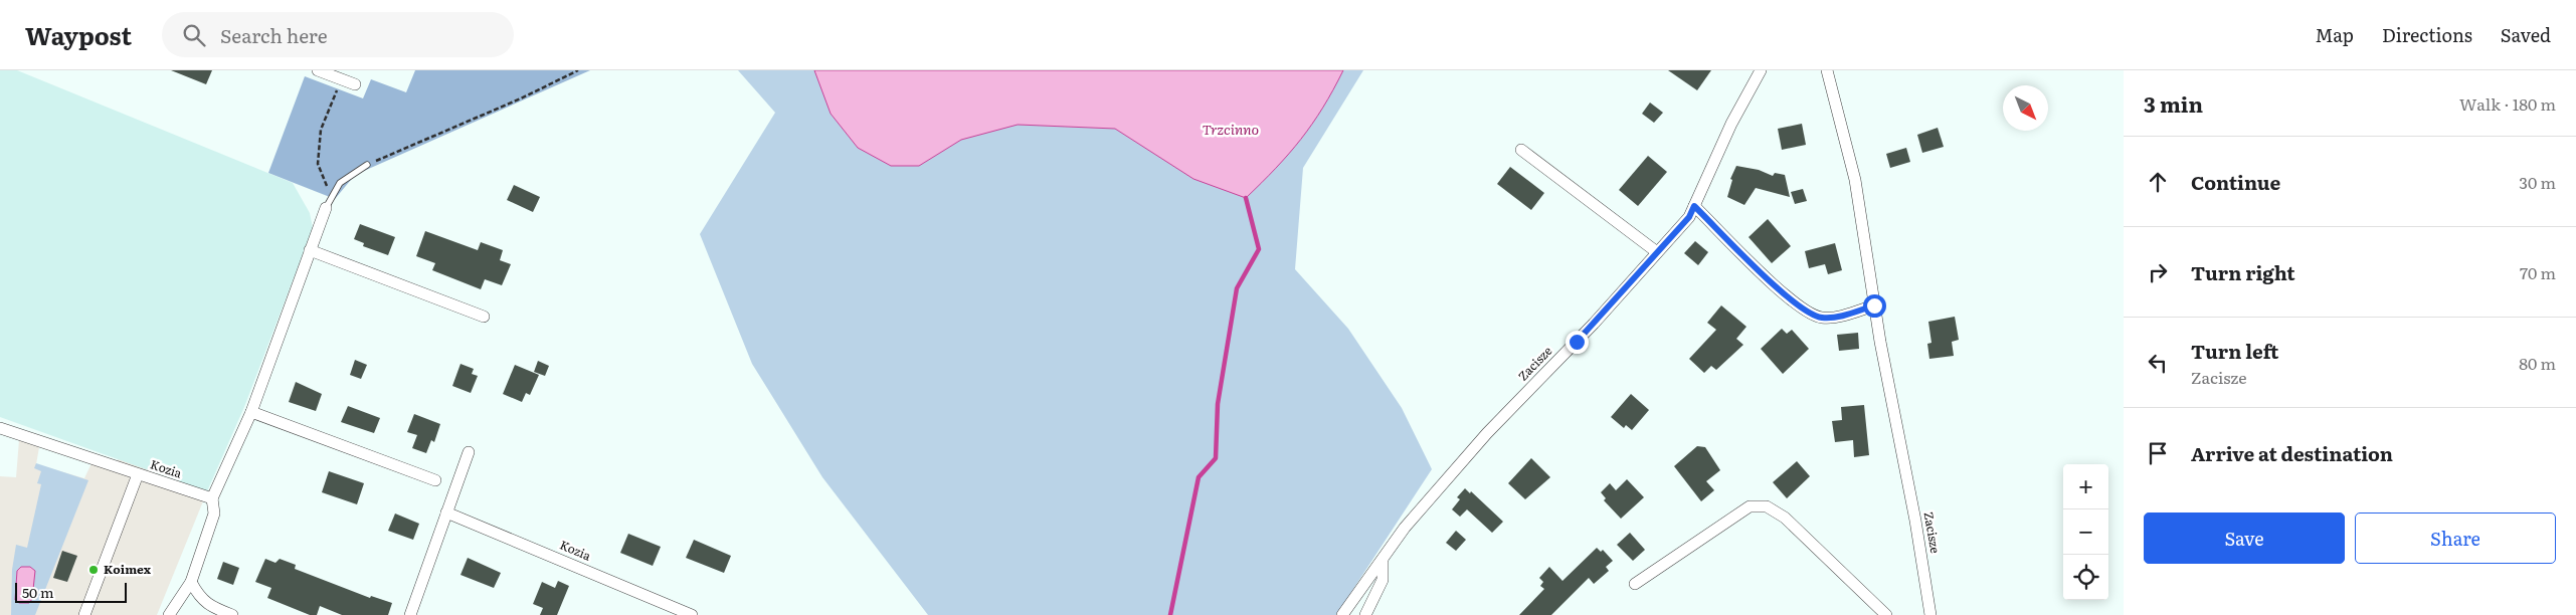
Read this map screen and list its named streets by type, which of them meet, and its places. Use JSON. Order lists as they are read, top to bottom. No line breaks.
{"streets":{"street":["Zacisze","Kozia"]},"water":["Trzcinno"],"places":["Koimex"],"scale_bar":"50 m","north":"bottom right","page":{"header":"Waypost","search":"Search here","nav":["Map","Directions","Saved"],"heading":["3 min","Walk · 180 m"],"list":[["Continue","30 m"],["Turn right","70 m"],["Turn left","Zacisze","80 m"],"Arrive at destination"],"map_buttons":["+","−"],"buttons":["Save","Share"],"scale":"50 m"}}
